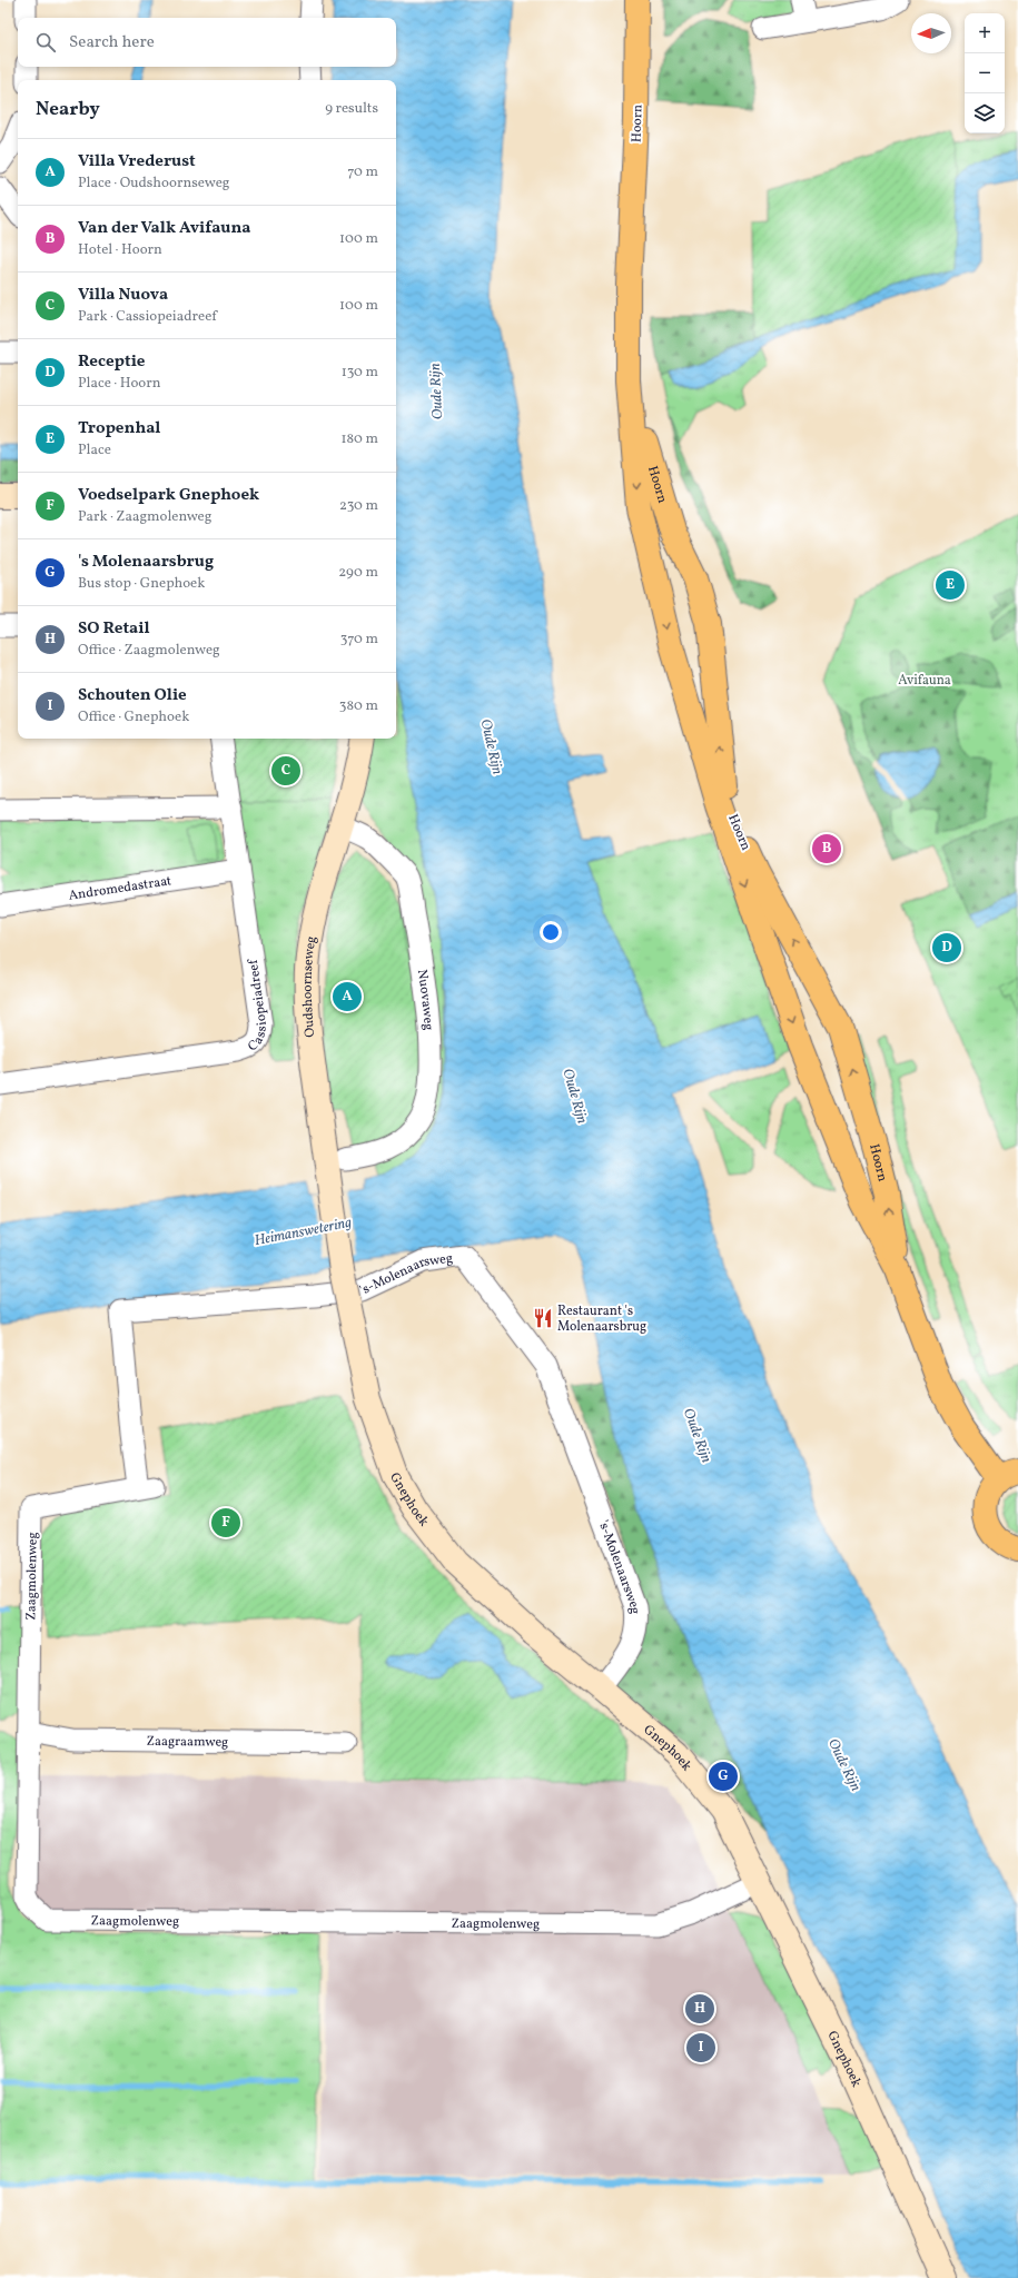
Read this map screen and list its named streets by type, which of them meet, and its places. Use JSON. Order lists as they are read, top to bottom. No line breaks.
{"streets":{"main road":["Hoorn"],"street":["Andromedastraat","Oudshoornseweg","Nuovaweg","Cassiopeiadreef","'s-Molenaarsweg","Gnephoek","Zaagmolenweg","Zaagraamweg"]},"crossings":[["Andromedastraat","Cassiopeiadreef"],["Oudshoornseweg","Nuovaweg"],["Oudshoornseweg","Gnephoek"],["'s-Molenaarsweg","Gnephoek"],["'s-Molenaarsweg","Zaagmolenweg"],["Gnephoek","Zaagmolenweg"],["Zaagmolenweg","Zaagraamweg"]],"water":["Oude Rijn","Heimanswetering"],"parks":["Avifauna"],"places":{"restaurant":["Restaurant 's Molenaarsbrug"]},"north":"left","page":{"map_buttons":["+","−"],"search":"Search here","heading":["Nearby","9 results"],"list":[{"mark":"A","name":"Villa Vrederust","note":"Place · Oudshoornseweg","value":"70 m"},{"mark":"B","name":"Van der Valk Avifauna","note":"Hotel · Hoorn","value":"100 m"},{"mark":"C","name":"Villa Nuova","note":"Park · Cassiopeiadreef","value":"100 m"},{"mark":"D","name":"Receptie","note":"Place · Hoorn","value":"130 m"},{"mark":"E","name":"Tropenhal","note":"Place","value":"180 m"},{"mark":"F","name":"Voedselpark Gnephoek","note":"Park · Zaagmolenweg","value":"230 m"},{"mark":"G","name":"'s Molenaarsbrug","note":"Bus stop · Gnephoek","value":"290 m"},{"mark":"H","name":"SO Retail","note":"Office · Zaagmolenweg","value":"370 m"},{"mark":"I","name":"Schouten Olie","note":"Office · Gnephoek","value":"380 m"}],"pins":["E","C","B","D","A","F","G","H","I"]}}
